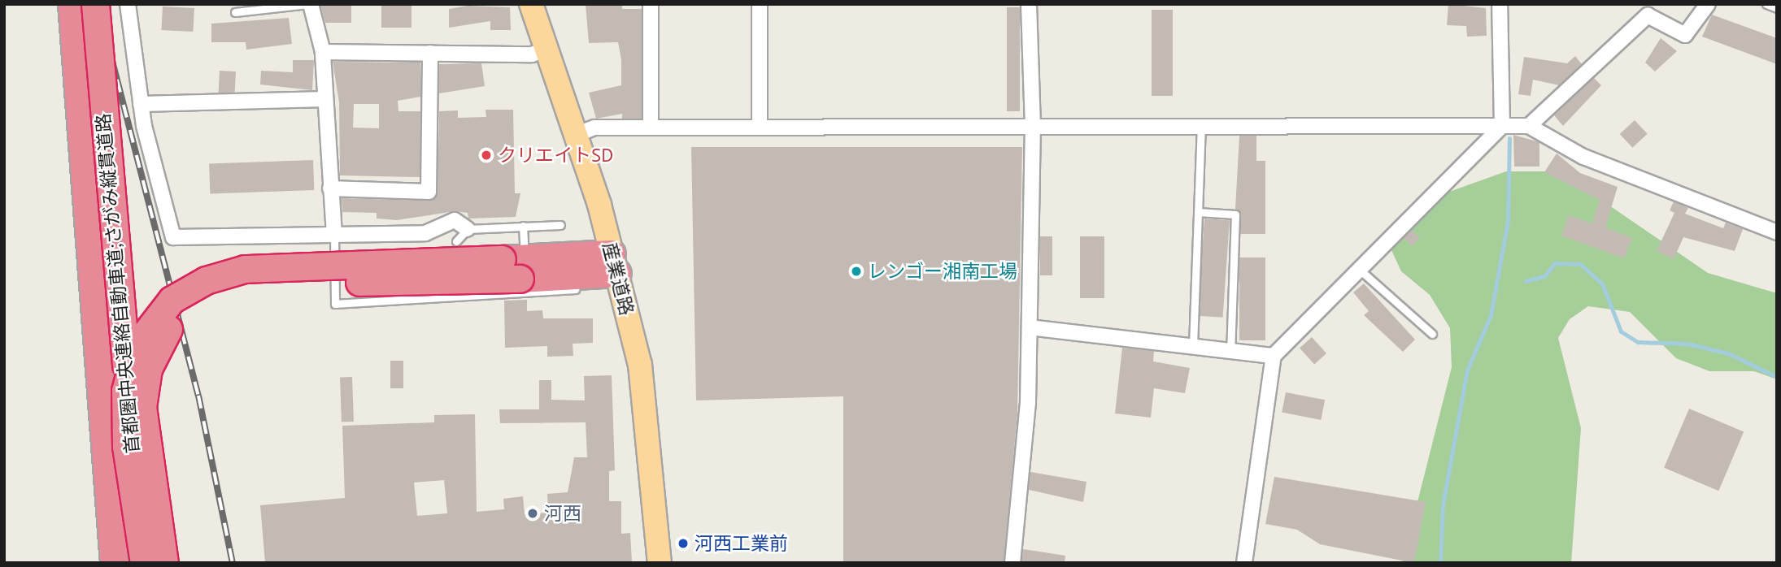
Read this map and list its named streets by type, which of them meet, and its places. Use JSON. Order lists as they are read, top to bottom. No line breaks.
{"streets":{"highway":["首都圏中央連絡自動車道;さがみ縦貫道路"],"main road":["産業道路"]},"places":["クリエイトSD","レンゴー湘南工場","河西","河西工業前"]}
